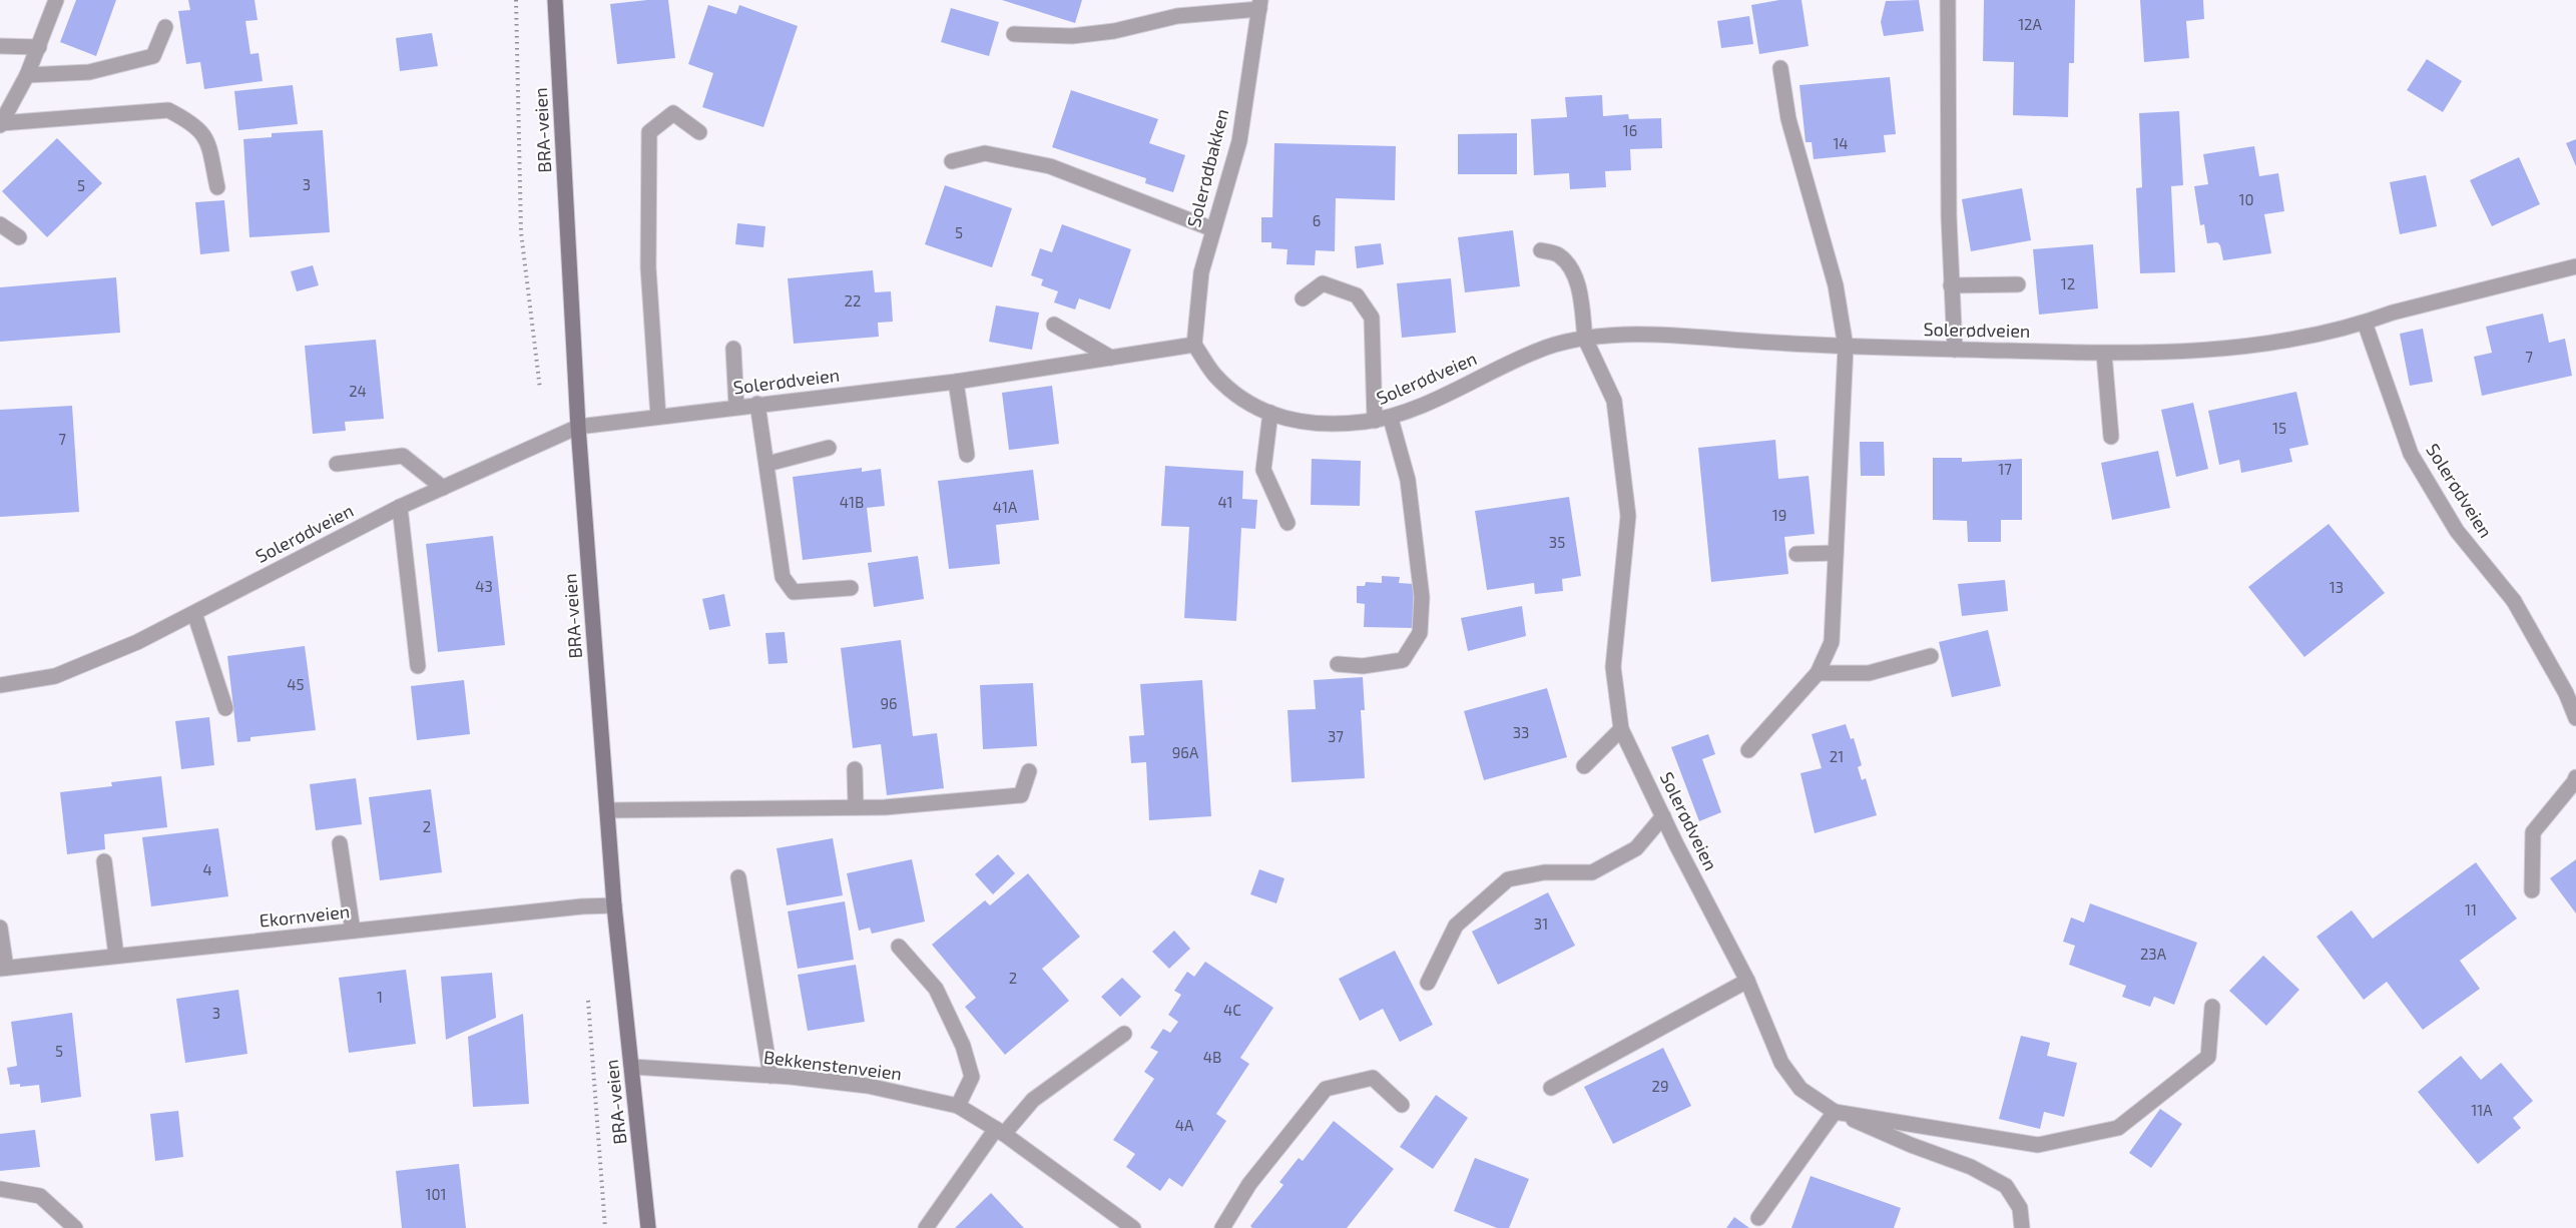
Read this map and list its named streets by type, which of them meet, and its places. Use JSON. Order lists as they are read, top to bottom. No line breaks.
{"streets":{"main road":["BRA-veien"],"street":["Solerødbakken","Solerødveien","Ekornveien","Bekkenstenveien"]},"crossings":[["BRA-veien","Solerødveien"],["BRA-veien","Ekornveien"],["BRA-veien","Bekkenstenveien"],["Solerødbakken","Solerødveien"]],"house_numbers":["12A","16","14","3","5","10","6","5","12","22","7","24","15","7","17","41B","41","41A","19","35","43","13","45","96","33","37","96A","21","2","4","11","31","23A","2","1","4C","3","5","4B","29","11A","4A","101"]}
